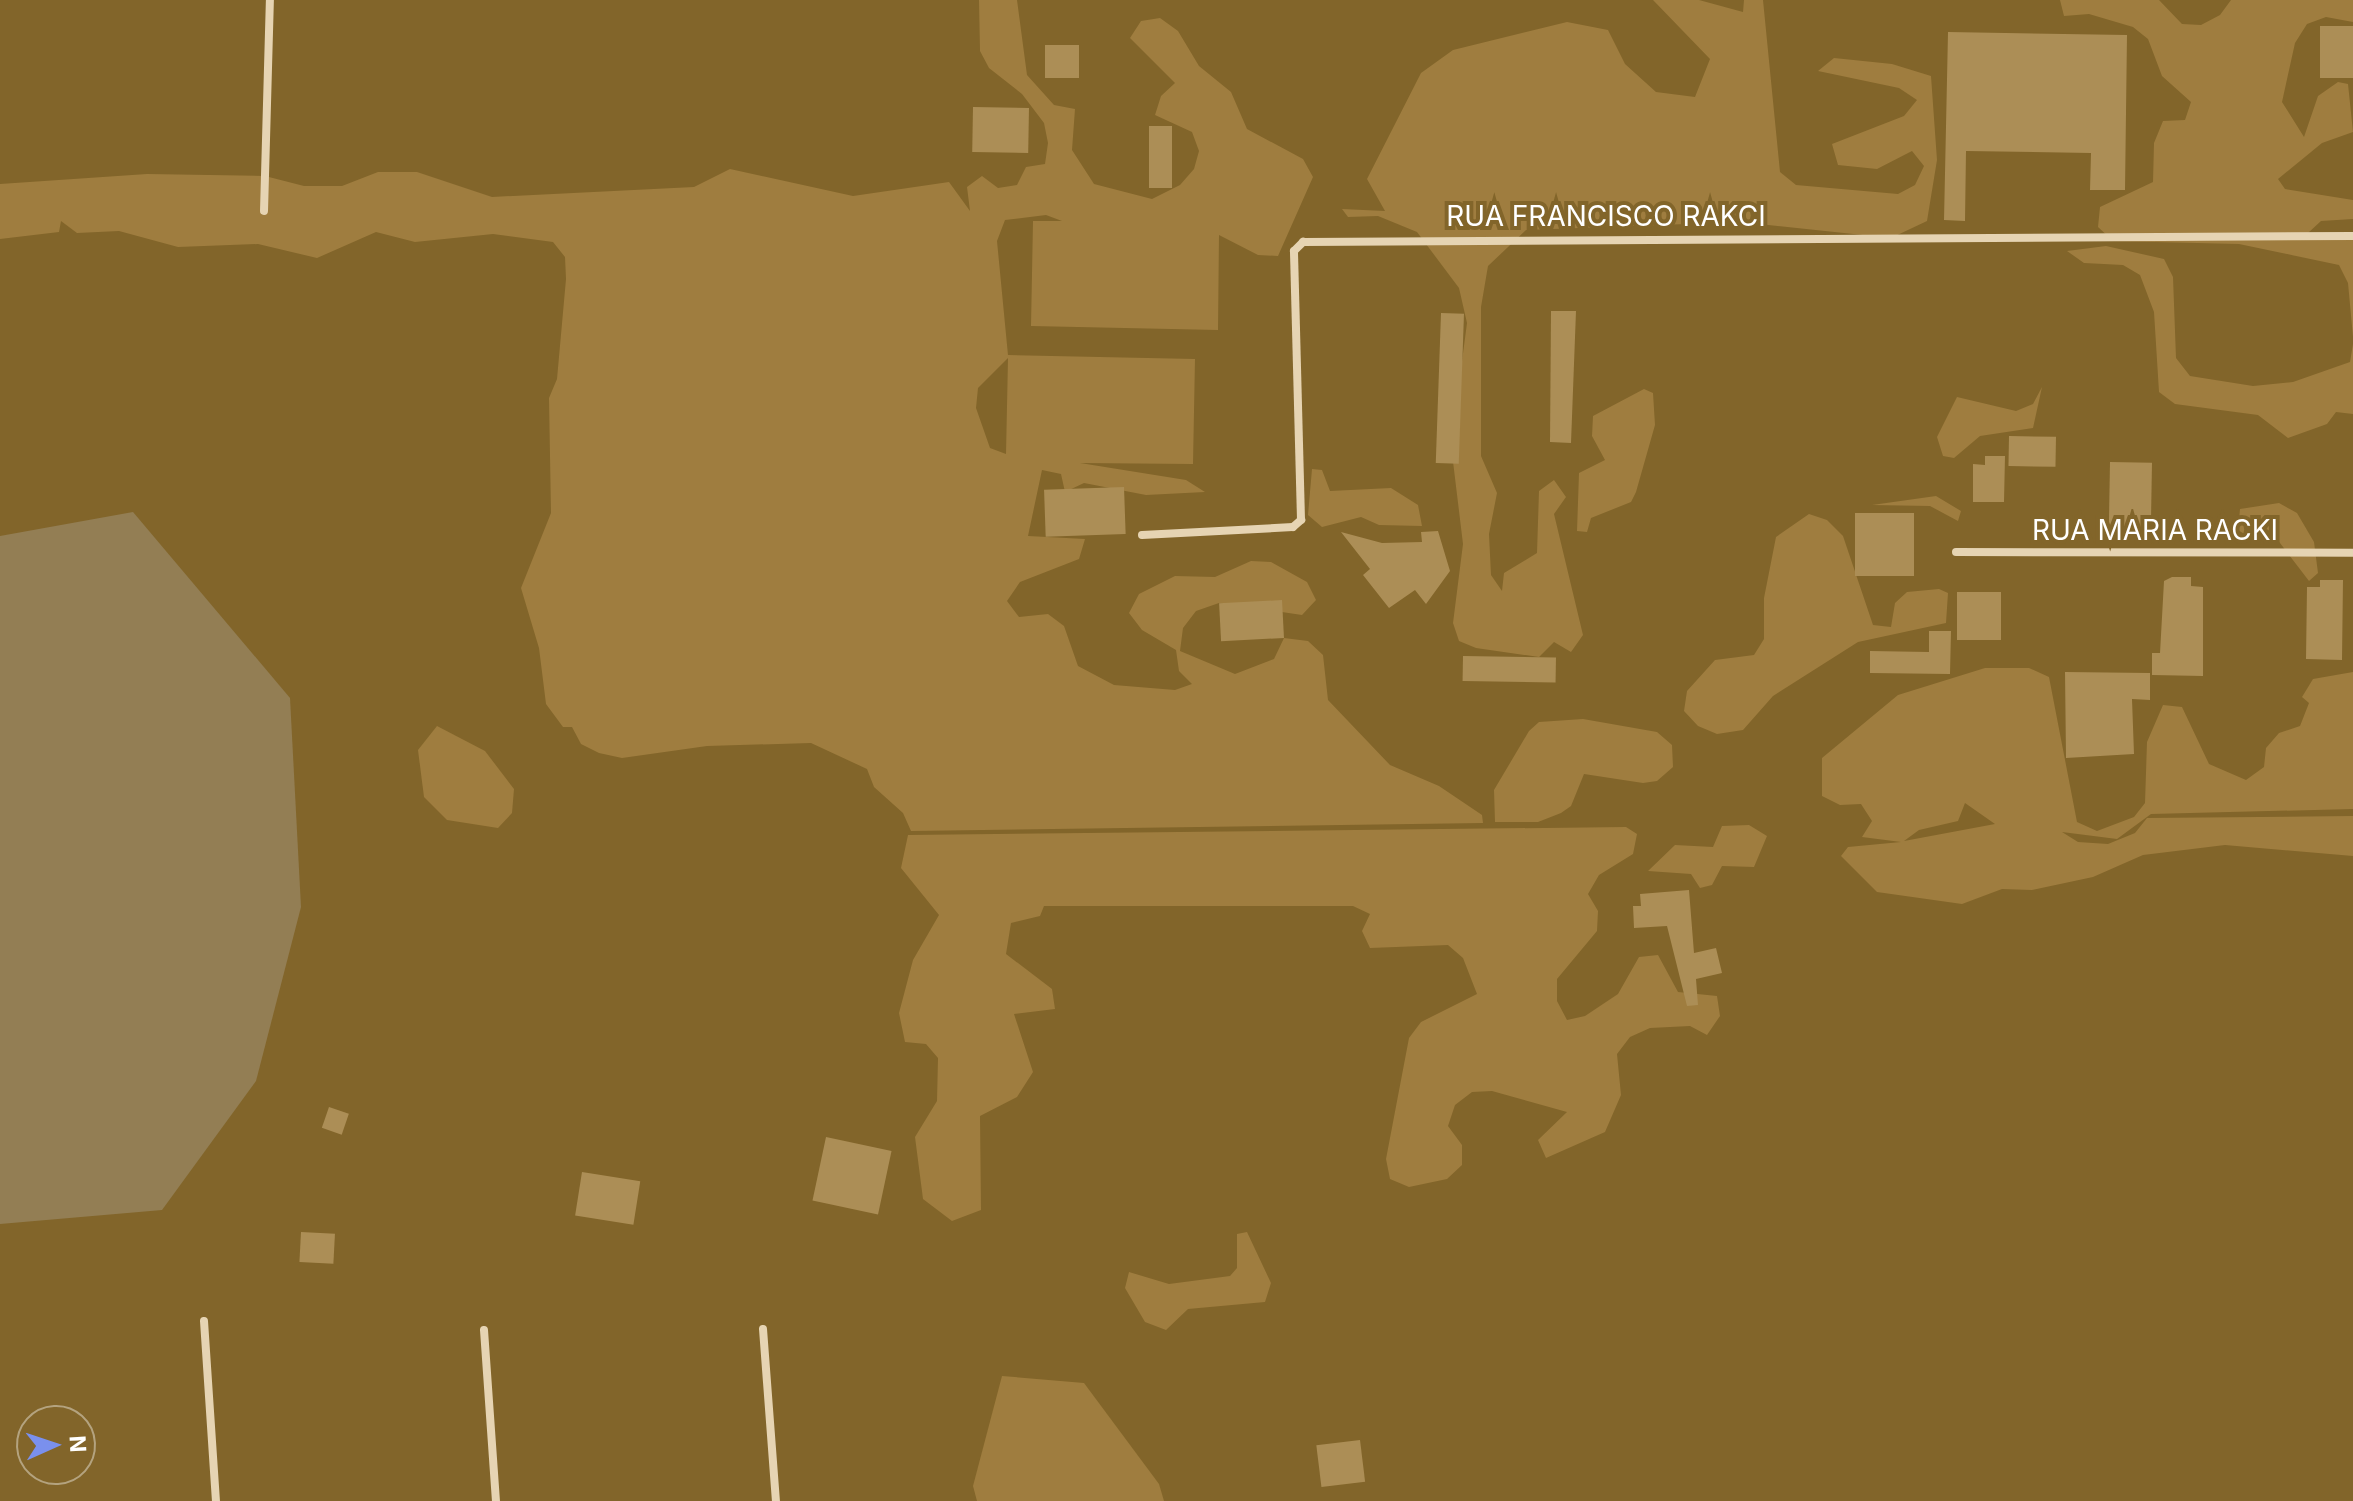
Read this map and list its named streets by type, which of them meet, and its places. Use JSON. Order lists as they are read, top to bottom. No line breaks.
{"streets":{"street":["RUA FRANCISCO RAKCI","RUA MARIA RACKI"]},"north":"right"}
